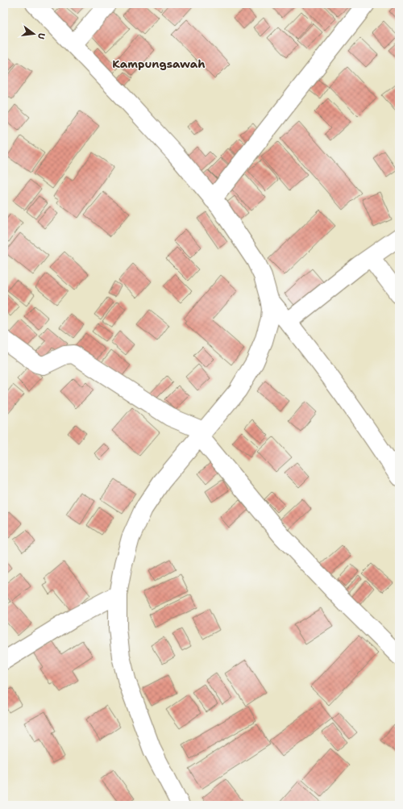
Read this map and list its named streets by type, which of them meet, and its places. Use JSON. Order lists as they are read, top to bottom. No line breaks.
{"districts":["Kampungsawah"],"north":"right"}
